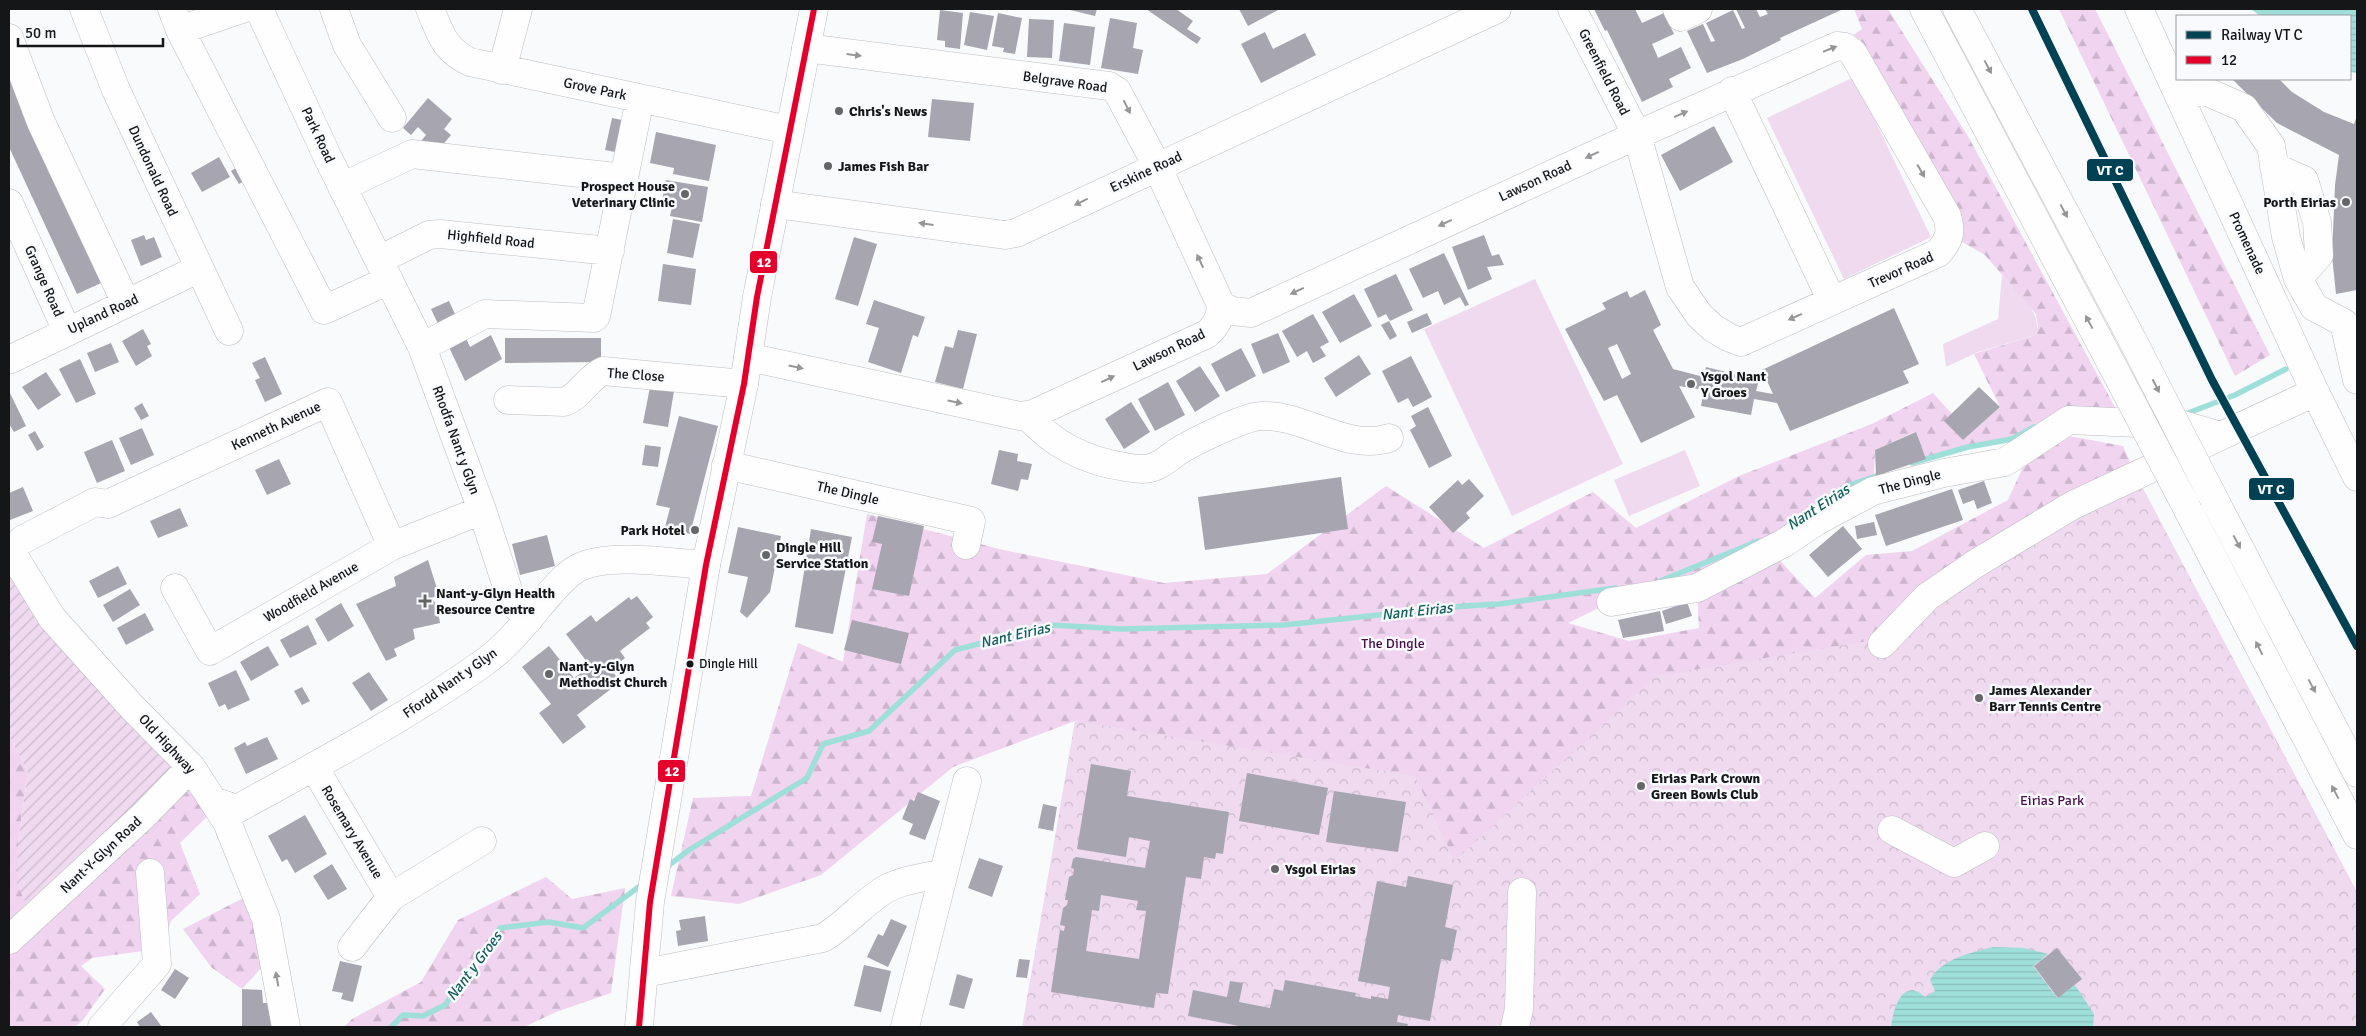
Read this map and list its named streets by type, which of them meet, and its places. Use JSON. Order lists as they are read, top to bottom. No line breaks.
{"streets":{"main road":["Greenfield Road","Belgrave Road","Grove Park","Park Road","Dundonald Road","Erskine Road","Lawson Road","Highfield Road","Promenade","Trevor Road","Grange Road","Upland Road","The Close","Kenneth Avenue","Rhodfa Nant y Glyn","The Dingle","Woodfield Avenue","Ffordd Nant y Glyn","Old Highway","Rosemary Avenue","Nant-Y-Glyn Road"]},"crossings":[["Greenfield Road","Lawson Road"],["Greenfield Road","Trevor Road"],["Belgrave Road","Erskine Road"],["Belgrave Road","Lawson Road"],["Park Road","Highfield Road"],["Park Road","Rhodfa Nant y Glyn"],["Dundonald Road","Upland Road"],["Lawson Road","Trevor Road"],["Highfield Road","Rhodfa Nant y Glyn"],["Grange Road","Upland Road"],["Kenneth Avenue","Woodfield Avenue"],["Kenneth Avenue","Old Highway"],["Rhodfa Nant y Glyn","Woodfield Avenue"],["Rhodfa Nant y Glyn","Ffordd Nant y Glyn"],["Ffordd Nant y Glyn","Old Highway"],["Ffordd Nant y Glyn","Rosemary Avenue"],["Old Highway","Nant-Y-Glyn Road"]],"one_way":["Old Highway"],"water":["Nant Eirias","Nant y Groes"],"parks":["The Dingle","Eirias Park"],"places":{"other":["Chris's News","James Fish Bar","Prospect House Veterinary Clinic","Porth Eirias","Ysgol Nant Y Groes","Park Hotel","Dingle Hill Service Station","Dingle Hill","Nant-y-Glyn Methodist Church","James Alexander Barr Tennis Centre","Eirias Park Crown Green Bowls Club","Ysgol Eirias"],"health":["Nant-y-Glyn Health Resource Centre"]},"lines":["transit line 12"],"legend":["Railway VT C","12"],"scale_bar":"50 m"}
